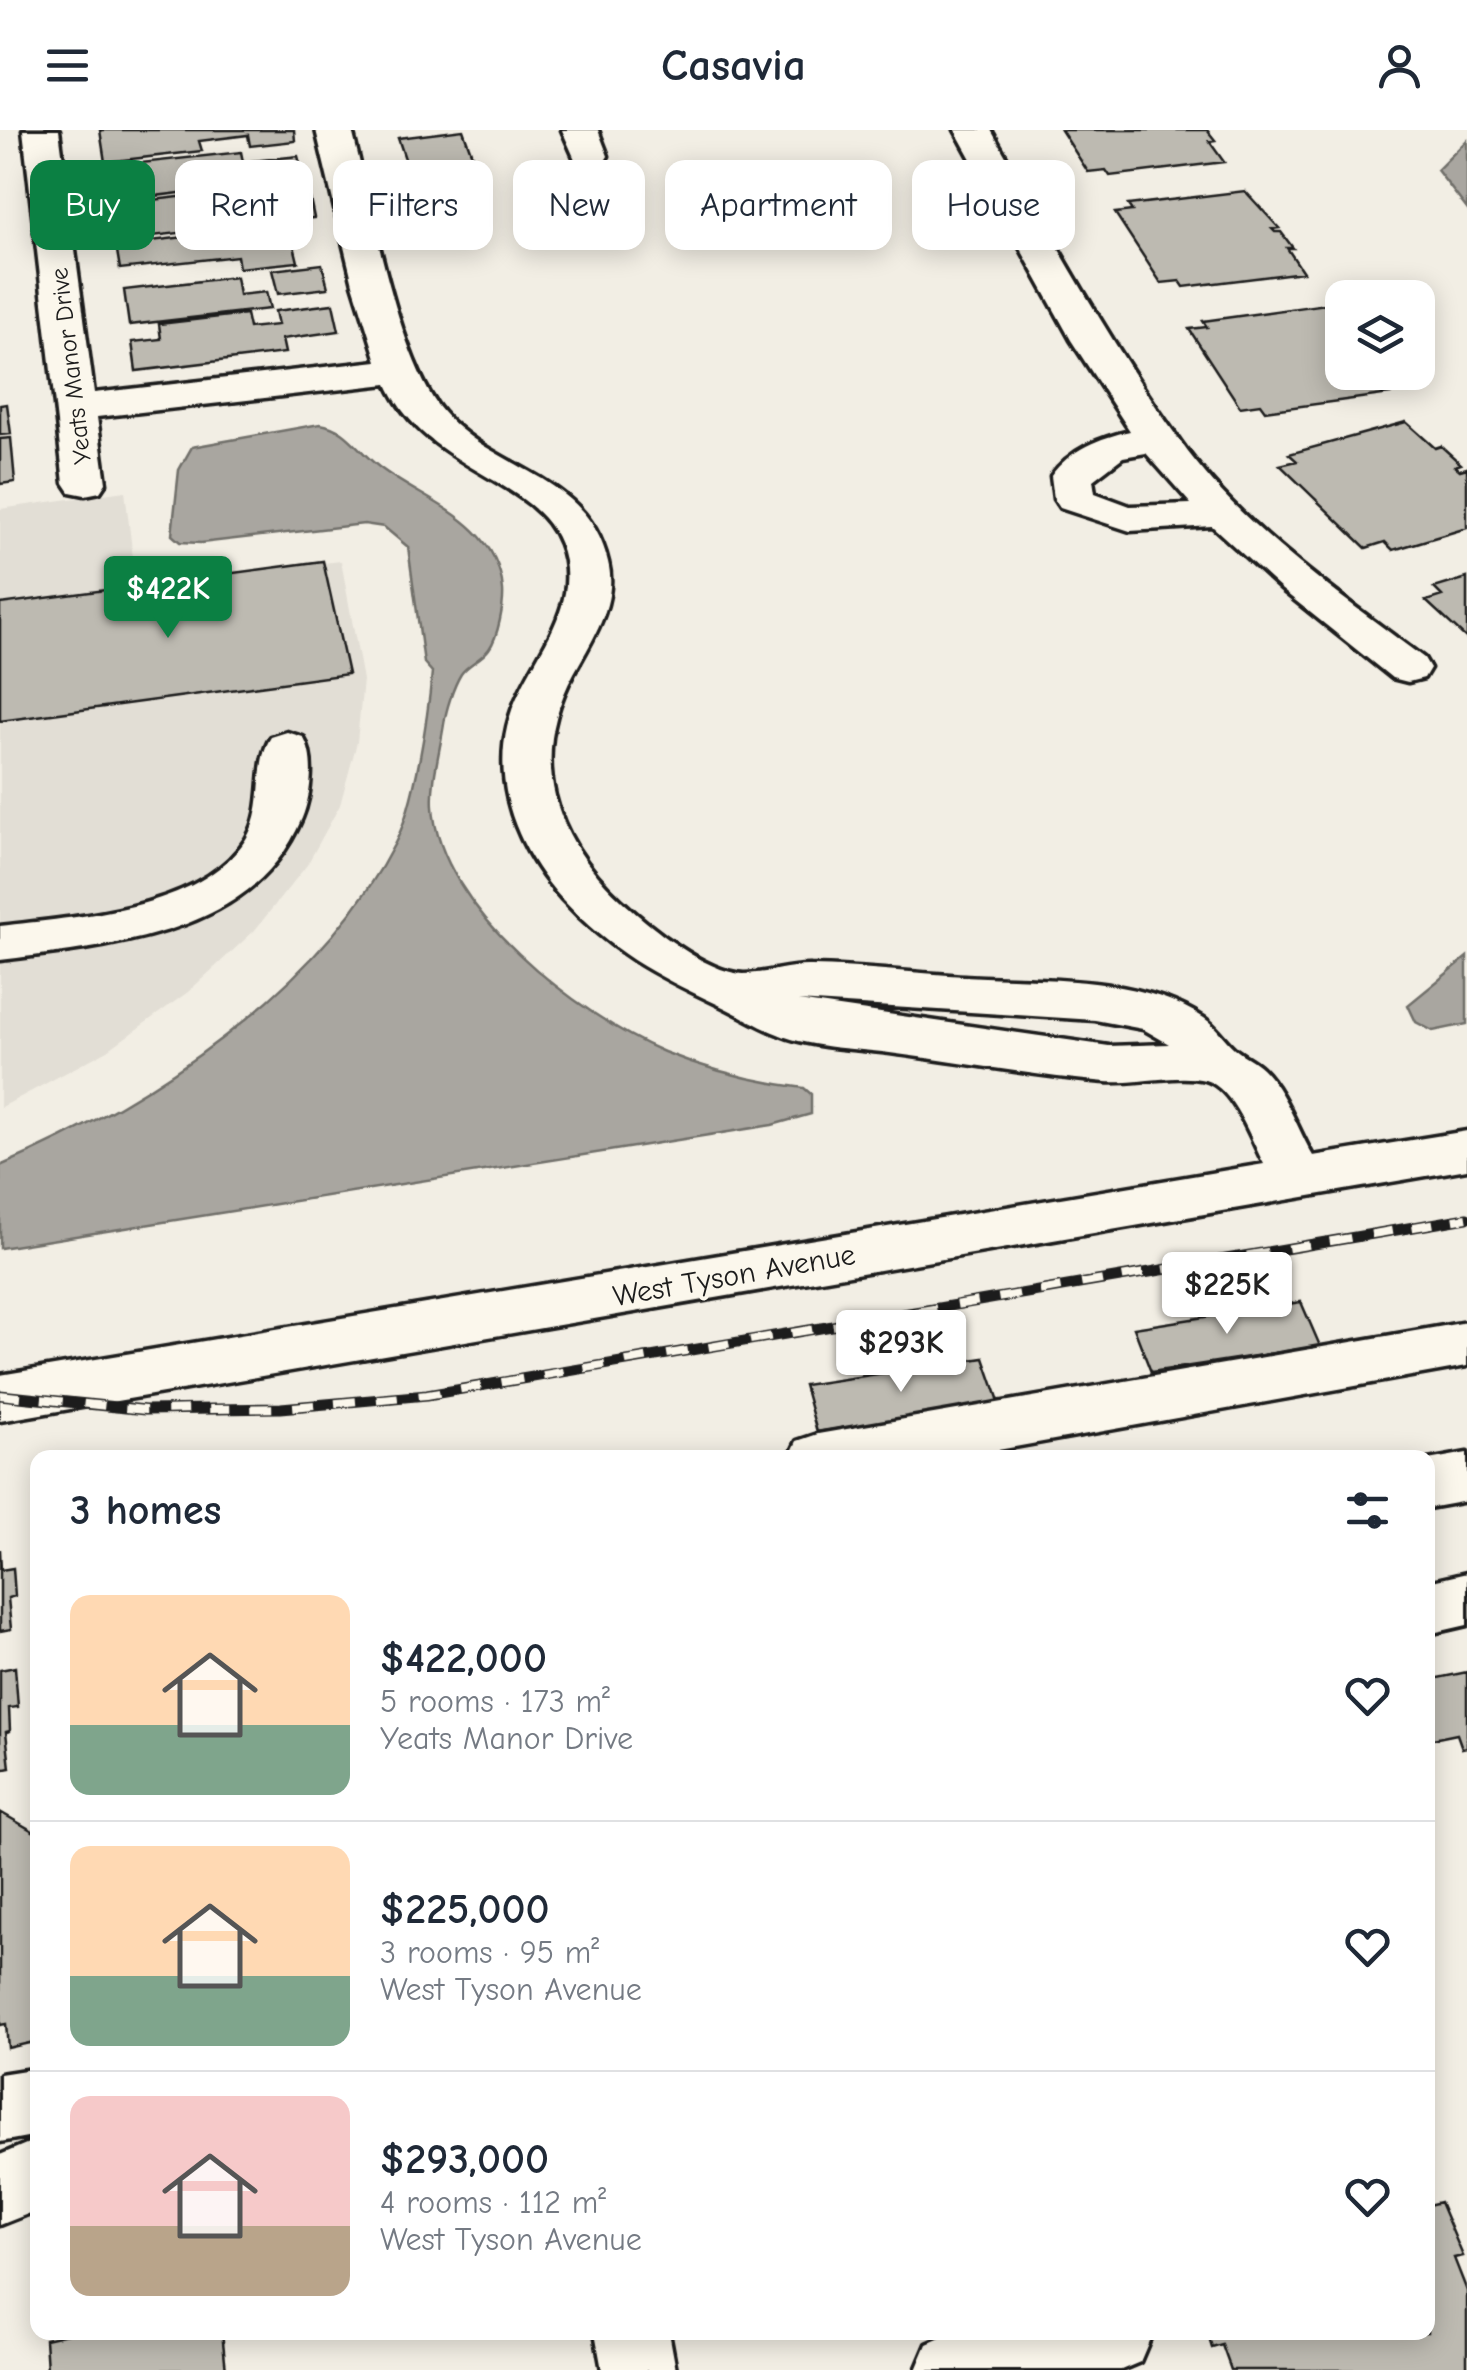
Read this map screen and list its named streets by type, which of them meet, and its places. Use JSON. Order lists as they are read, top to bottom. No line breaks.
{"streets":{"street":["Yeats Manor Drive","West Tyson Avenue"]},"page":{"header":"Casavia","chip":["Buy","Rent","Filters","New","Apartment","House"],"price":["$422K","$225K","$293K"],"heading":"3 homes","list":[{"name":"$422,000","note":"5 rooms · 173 m² · Yeats Manor Drive"},{"name":"$225,000","note":"3 rooms · 95 m² · West Tyson Avenue"},{"name":"$293,000","note":"4 rooms · 112 m² · West Tyson Avenue"}]}}
